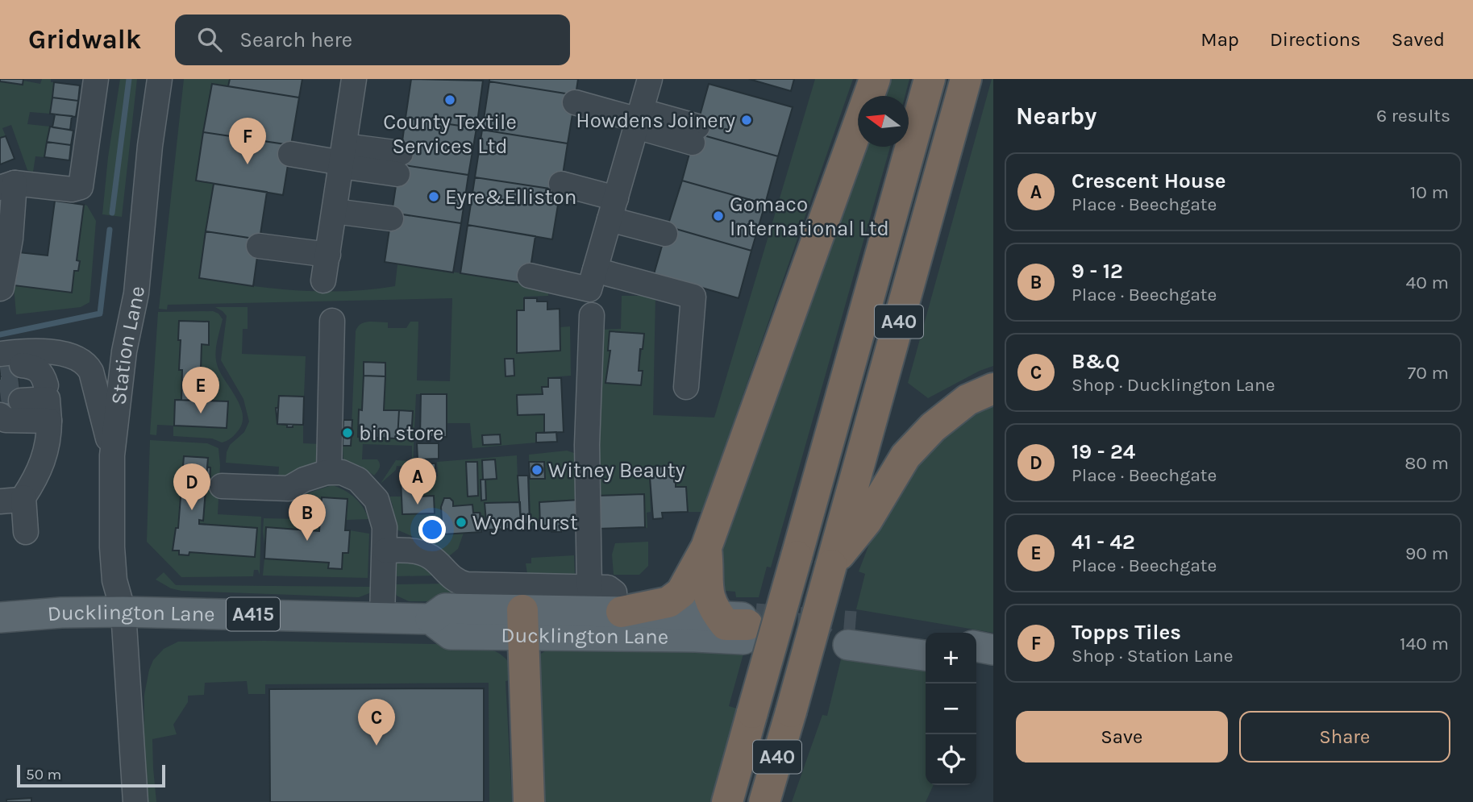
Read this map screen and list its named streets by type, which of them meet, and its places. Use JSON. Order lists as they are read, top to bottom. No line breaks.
{"streets":{"highway":["A40"],"main road":["Ducklington Lane","A415"],"street":["Station Lane"]},"crossings":[["Station Lane","Ducklington Lane"]],"places":["County Textile Services Ltd","Howdens Joinery","Eyre&Elliston","Gomaco International Ltd","bin store","Witney Beauty","Wyndhurst"],"scale_bar":"50 m","north":"left","page":{"header":"Gridwalk","search":"Search here","nav":["Map","Directions","Saved"],"heading":["Nearby","6 results"],"pins":["F","E","A","D","B","C"],"list":[{"mark":"A","name":"Crescent House","note":"Place · Beechgate","value":"10 m"},{"mark":"B","name":"9 - 12","note":"Place · Beechgate","value":"40 m"},{"mark":"C","name":"B&Q","note":"Shop · Ducklington Lane","value":"70 m"},{"mark":"D","name":"19 - 24","note":"Place · Beechgate","value":"80 m"},{"mark":"E","name":"41 - 42","note":"Place · Beechgate","value":"90 m"},{"mark":"F","name":"Topps Tiles","note":"Shop · Station Lane","value":"140 m"}],"map_buttons":["+","−"],"buttons":["Save","Share"],"scale":"50 m"}}
